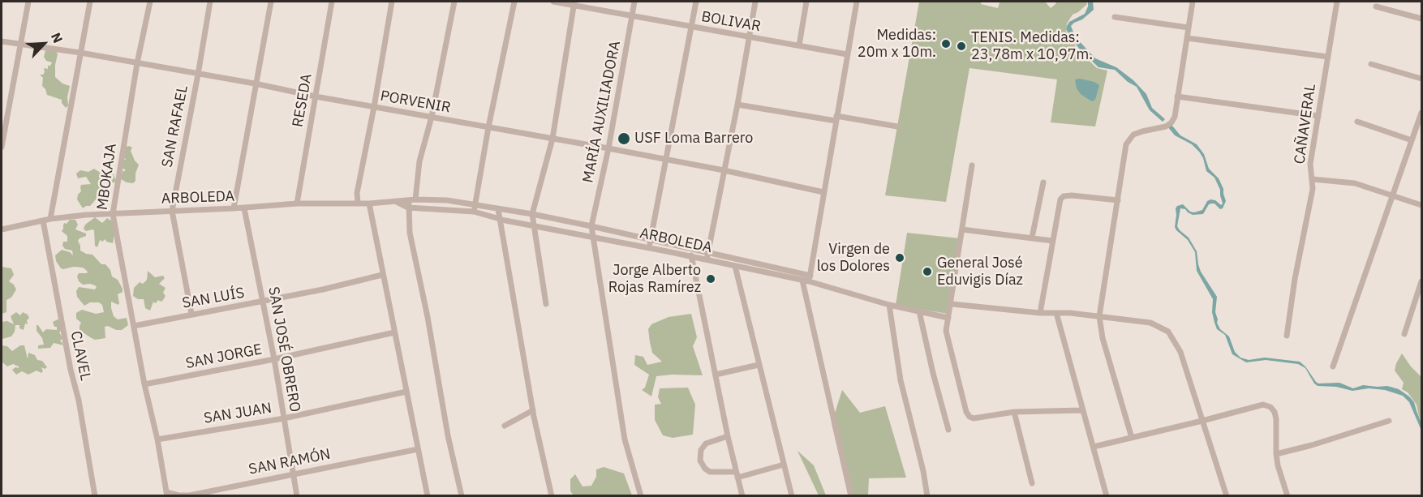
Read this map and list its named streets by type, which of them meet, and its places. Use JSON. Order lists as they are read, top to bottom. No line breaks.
{"streets":{"street":["BOLIVAR","RESEDA","PORVENIR","MARÍA AUXILIADORA","CAÑAVERAL","SAN RAFAEL","MBOKAJA","ARBOLEDA","SAN LUÍS","SAN JOSÉ OBRERO","CLAVEL","SAN JORGE","SAN JUAN","SAN RAMÓN"]},"crossings":[["BOLIVAR","MARÍA AUXILIADORA"],["RESEDA","PORVENIR"],["RESEDA","ARBOLEDA"],["PORVENIR","MARÍA AUXILIADORA"],["PORVENIR","SAN RAFAEL"],["PORVENIR","MBOKAJA"],["MARÍA AUXILIADORA","ARBOLEDA"],["SAN RAFAEL","ARBOLEDA"],["SAN RAFAEL","SAN LUÍS"],["MBOKAJA","ARBOLEDA"],["MBOKAJA","SAN LUÍS"],["MBOKAJA","SAN JORGE"],["MBOKAJA","SAN JUAN"],["MBOKAJA","SAN RAMÓN"],["ARBOLEDA","SAN JOSÉ OBRERO"],["ARBOLEDA","CLAVEL"],["SAN LUÍS","SAN JOSÉ OBRERO"],["SAN JOSÉ OBRERO","SAN JORGE"],["SAN JOSÉ OBRERO","SAN JUAN"],["SAN JOSÉ OBRERO","SAN RAMÓN"]],"places":["Medidas: 20m x 10m.","TENIS. Medidas: 23,78m x 10,97m.","USF Loma Barrero","Virgen de los Dolores","General José Eduvigis Díaz","Jorge Alberto Rojas Ramírez"],"north":"top right"}
